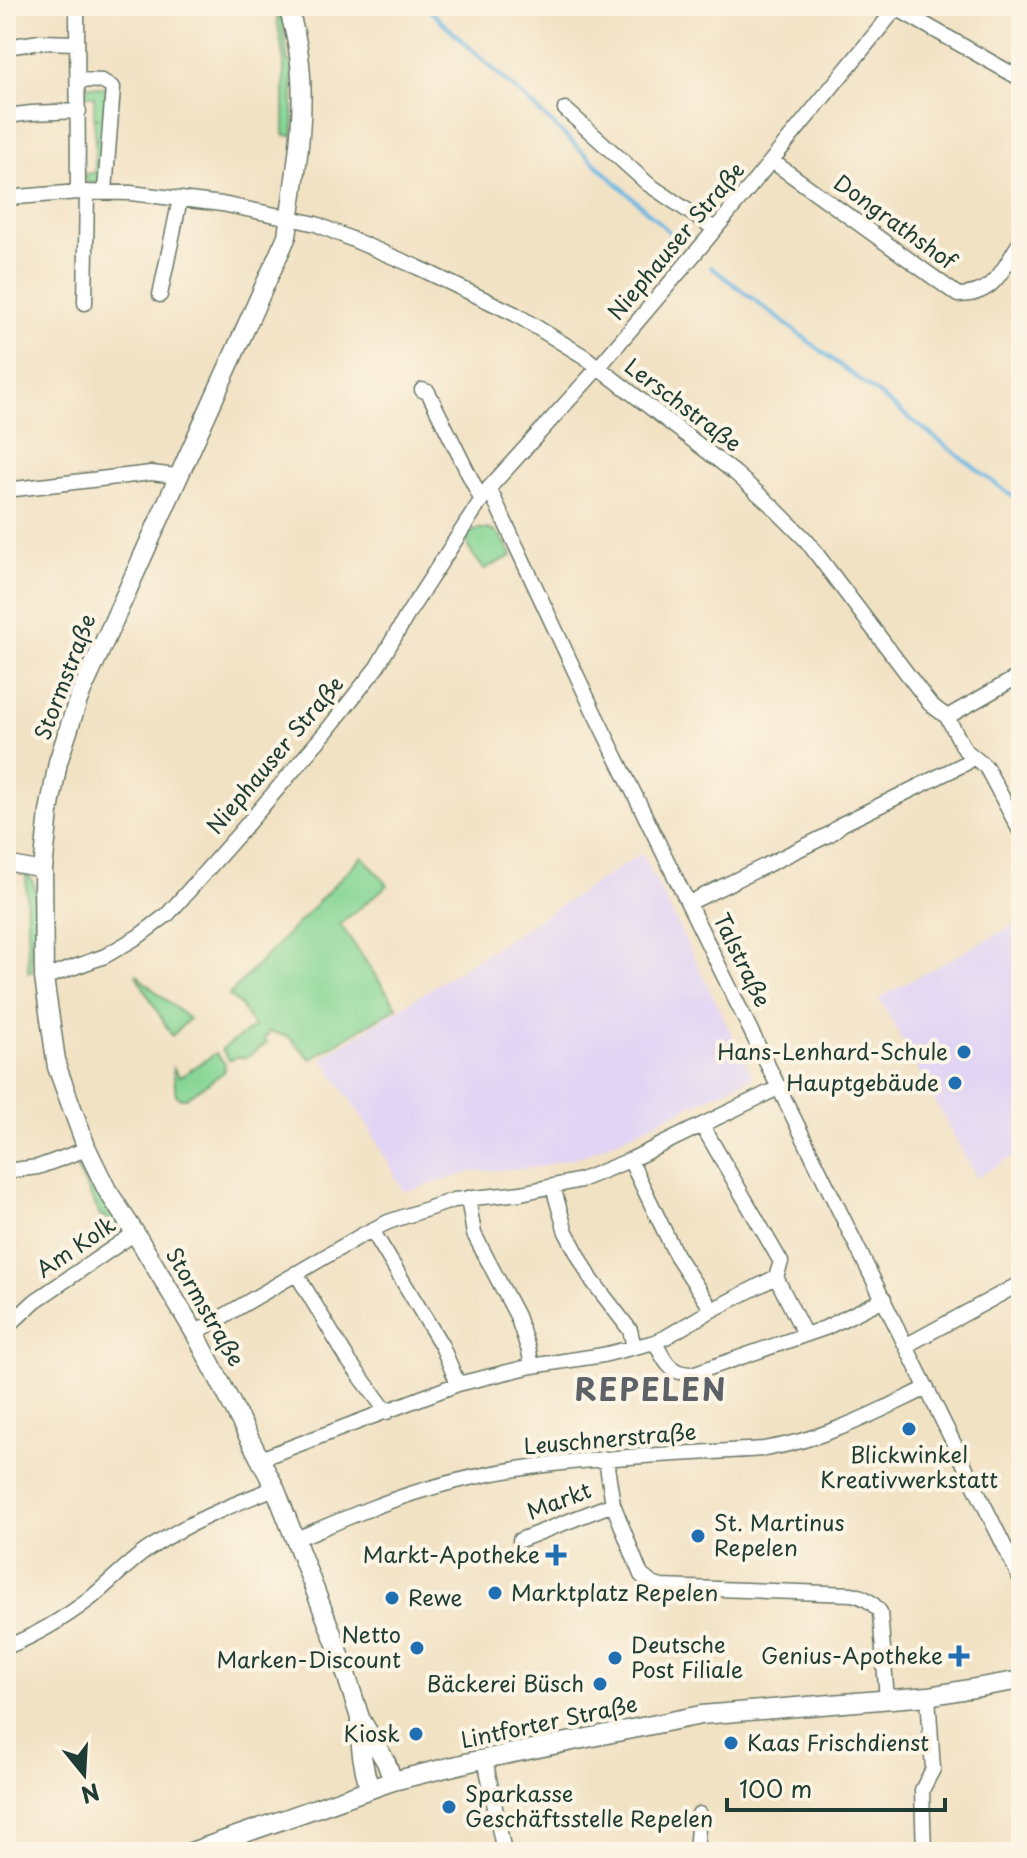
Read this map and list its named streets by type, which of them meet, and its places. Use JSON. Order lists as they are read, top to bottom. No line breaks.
{"streets":{"street":["Dongrathshof","Niephauser Straße","Lerschstraße","Stormstraße","Talstraße","Am Kolk","Leuschnerstraße","Markt","Lintforter Straße"]},"crossings":[["Dongrathshof","Niephauser Straße"],["Niephauser Straße","Lerschstraße"],["Niephauser Straße","Stormstraße"],["Niephauser Straße","Talstraße"],["Lerschstraße","Stormstraße"],["Stormstraße","Am Kolk"],["Stormstraße","Leuschnerstraße"],["Stormstraße","Lintforter Straße"],["Talstraße","Leuschnerstraße"]],"districts":["REPELEN"],"places":{"other":["Hans-Lenhard-Schule","Hauptgebäude","Blickwinkel Kreativwerkstatt","St. Martinus Repelen","Marktplatz Repelen","Rewe","Netto Marken-Discount","Deutsche Post Filiale","Bäckerei Büsch","Kiosk","Kaas Frischdienst","Sparkasse Geschäftsstelle Repelen"],"health":["Markt-Apotheke","Genius-Apotheke"]},"scale_bar":"100 m","north":"bottom"}
